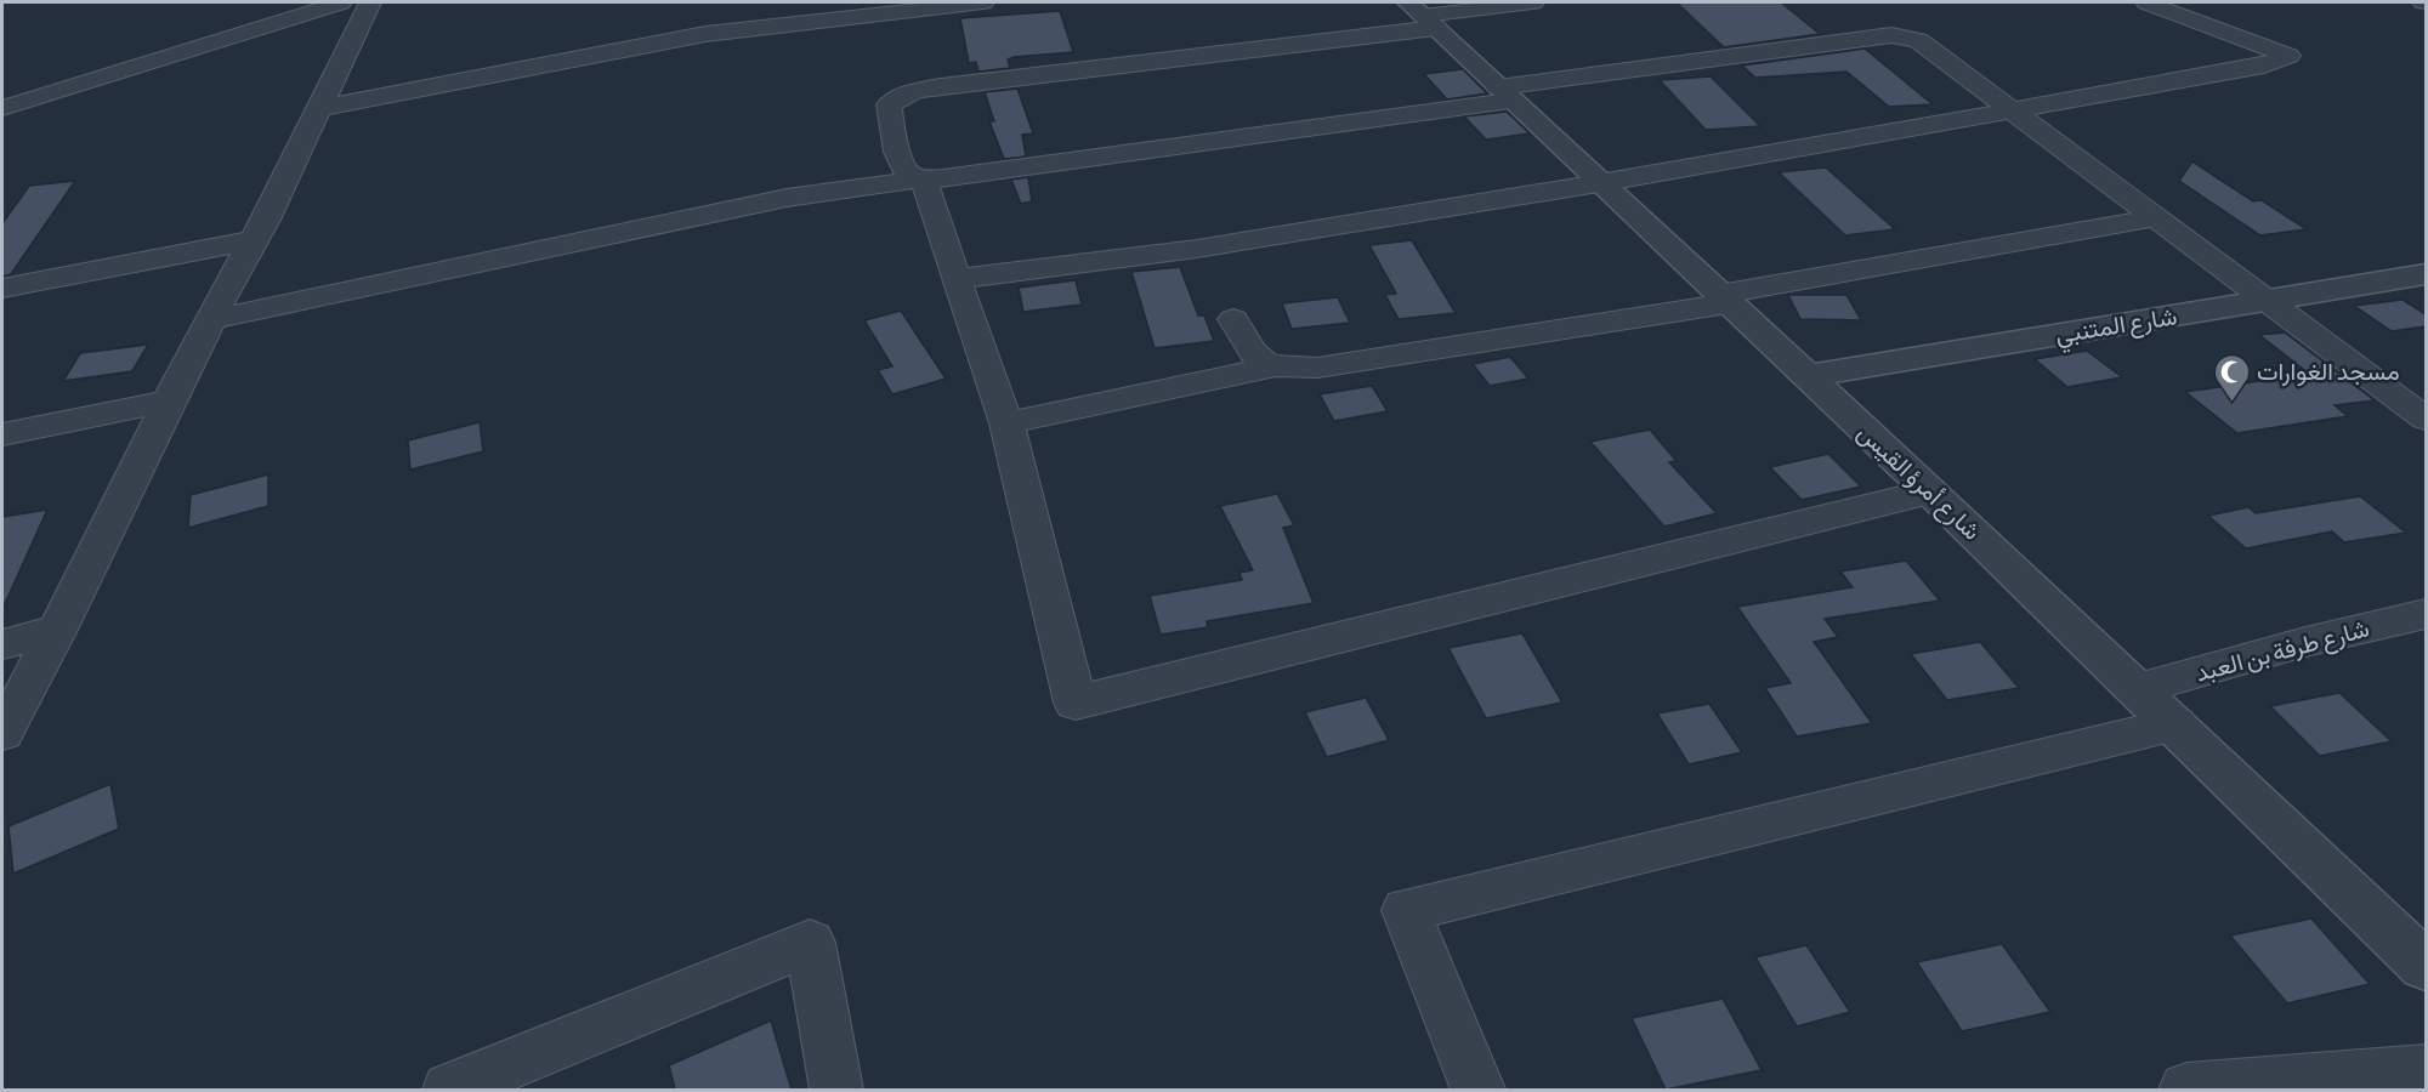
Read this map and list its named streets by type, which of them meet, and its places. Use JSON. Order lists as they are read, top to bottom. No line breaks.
{"streets":{"street":["شارع المتنبي","شارع أمرؤ القيس","شارع طرفة بن العبد"]},"crossings":[["شارع المتنبي","شارع أمرؤ القيس"],["شارع أمرؤ القيس","شارع طرفة بن العبد"]],"places":{"mosque":["مسجد الغوارات"]}}
